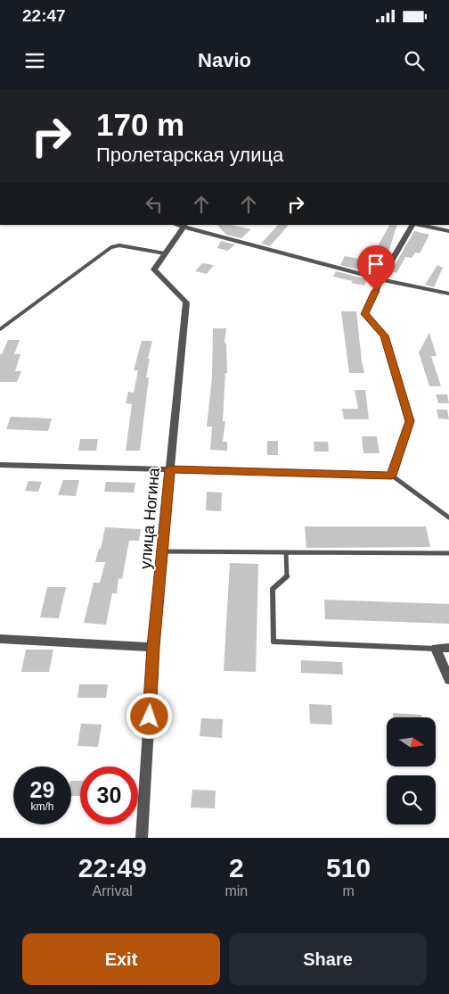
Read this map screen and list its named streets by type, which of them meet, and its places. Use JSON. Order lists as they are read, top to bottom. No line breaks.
{"streets":{"street":["улица Ногина"]},"north":"right","page":{"status":"22:47","header":"Navio","turn":["170 m","Пролетарская улица"],"speed":"29 km/h","limit":"30","eta":["22:49","Arrival","2","min","510","m"],"buttons":["Exit","Share"]}}
